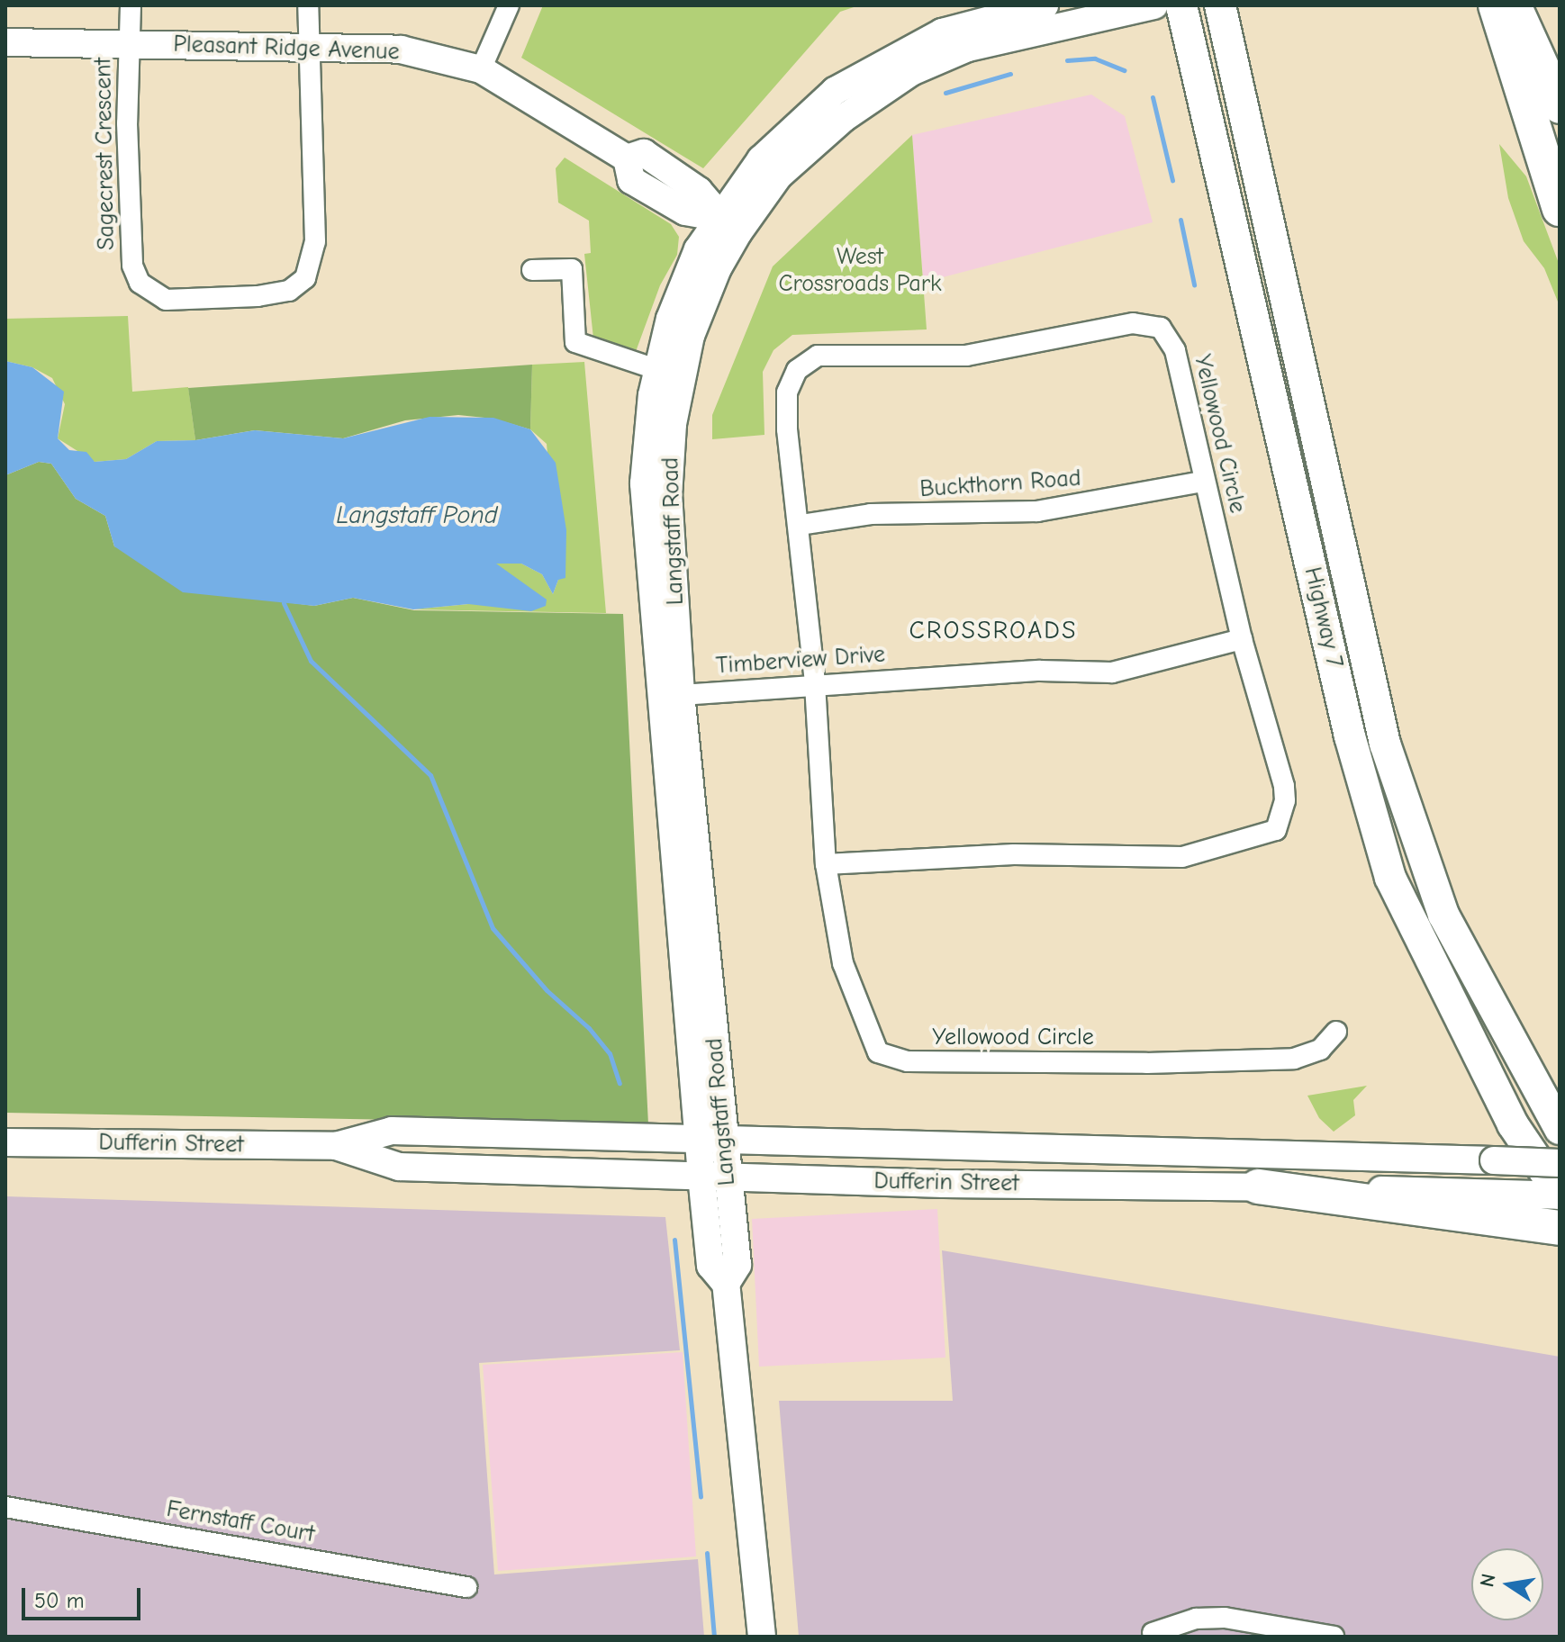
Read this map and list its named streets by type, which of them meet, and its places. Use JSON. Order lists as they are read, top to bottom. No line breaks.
{"streets":{"main road":["Pleasant Ridge Avenue","Langstaff Road","Highway 7","Dufferin Street"],"street":["Sagecrest Crescent","Yellowood Circle","Buckthorn Road","Timberview Drive","Fernstaff Court"]},"crossings":[["Pleasant Ridge Avenue","Sagecrest Crescent"],["Pleasant Ridge Avenue","Langstaff Road"],["Yellowood Circle","Buckthorn Road"],["Yellowood Circle","Timberview Drive"],["Langstaff Road","Timberview Drive"],["Langstaff Road","Dufferin Street"],["Highway 7","Dufferin Street"]],"districts":["CROSSROADS"],"water":["Langstaff Pond"],"parks":["West Crossroads Park"],"scale_bar":"50 m","north":"left"}
